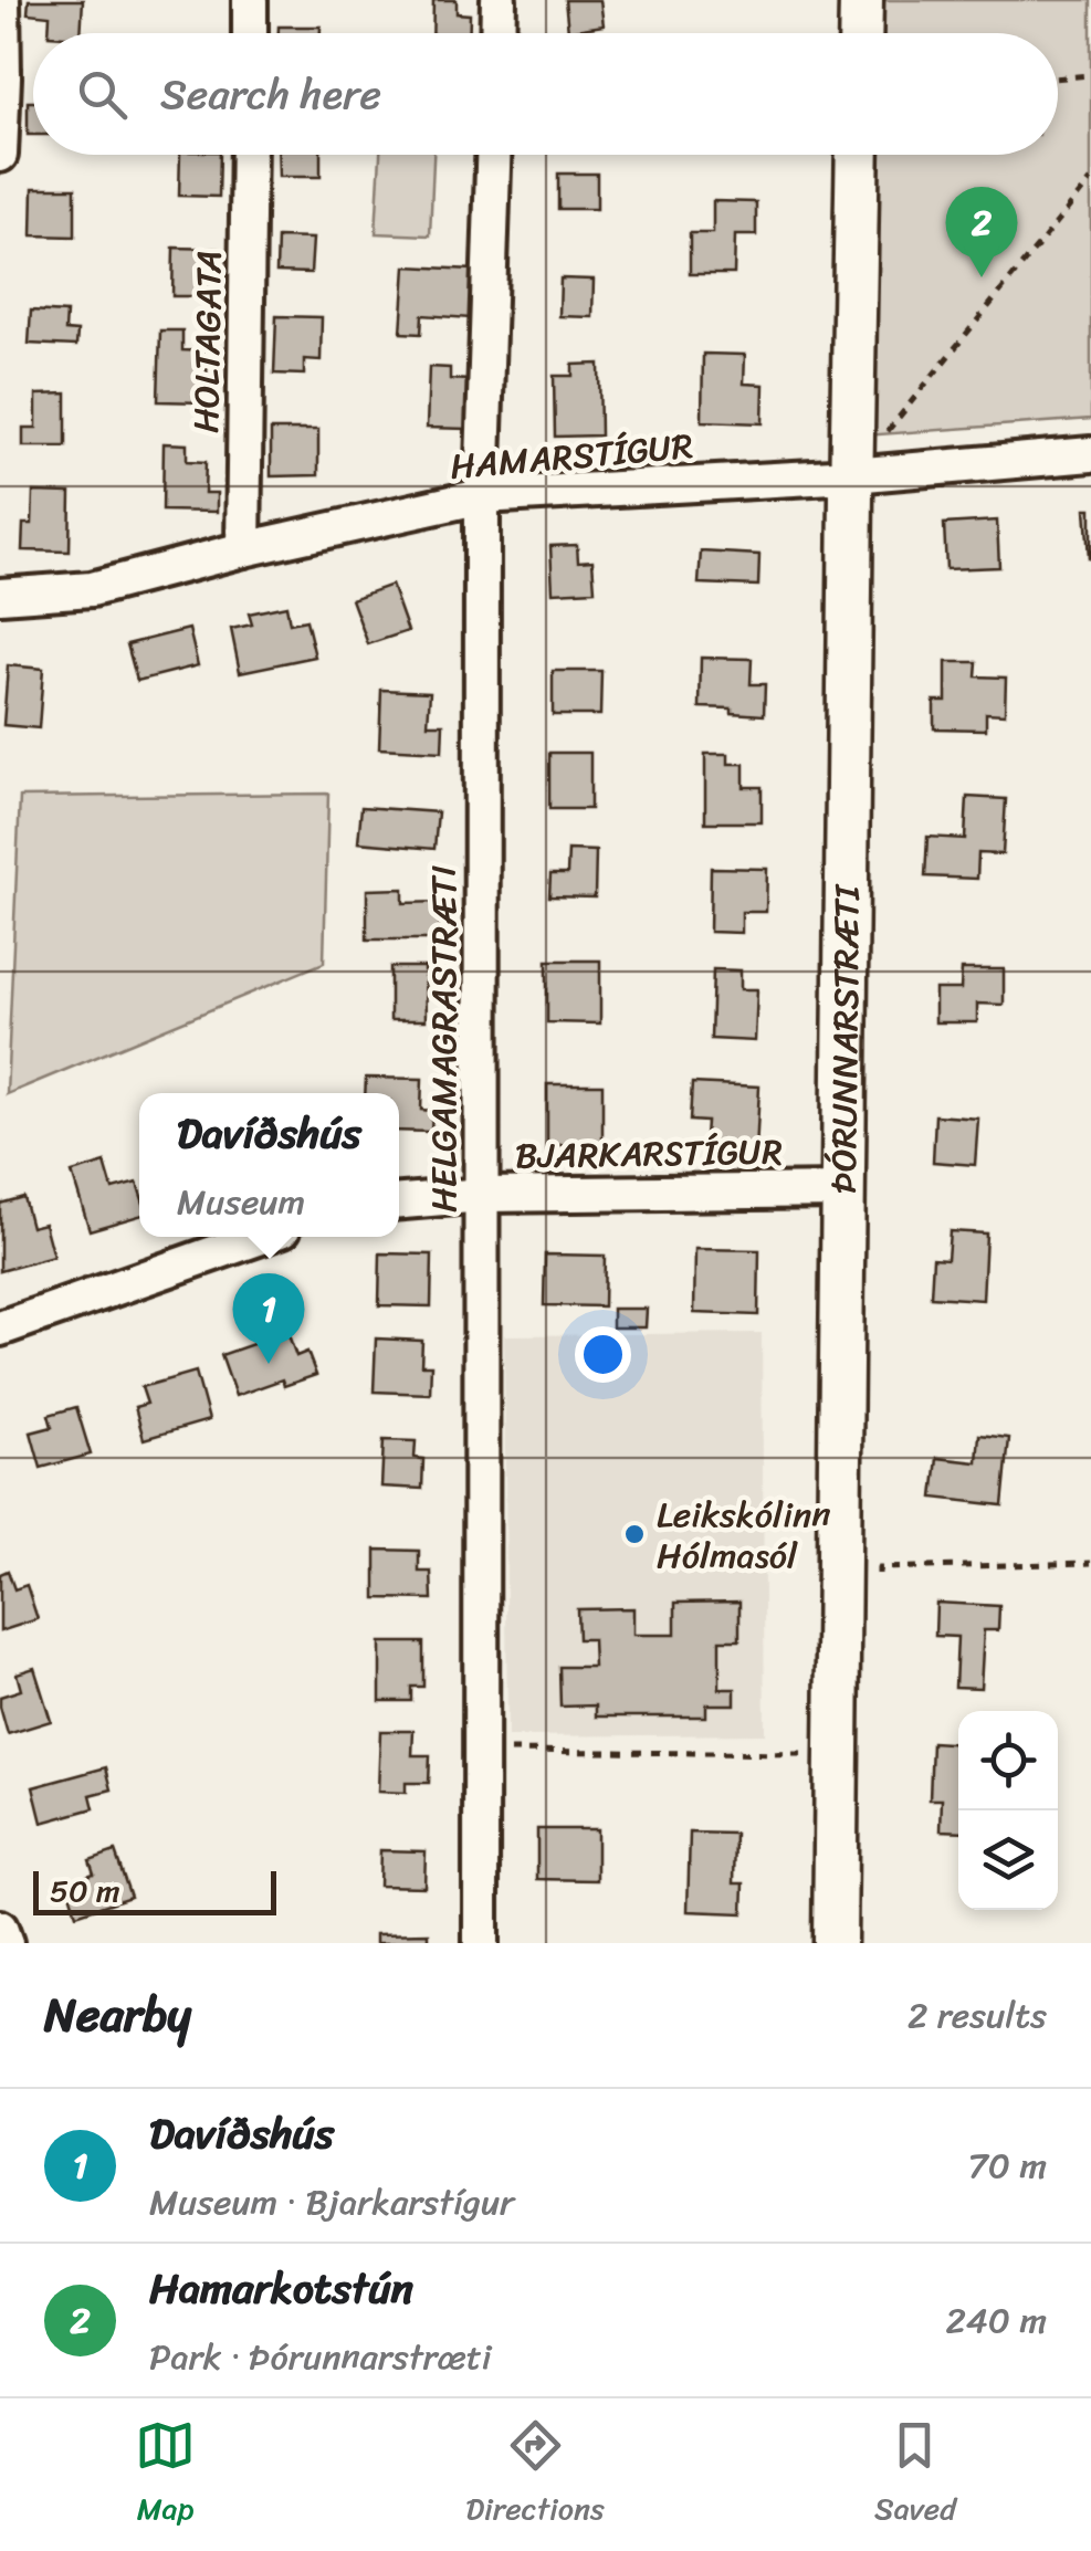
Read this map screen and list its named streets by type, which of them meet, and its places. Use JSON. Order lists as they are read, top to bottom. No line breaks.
{"streets":{"street":["HOLTAGATA","HAMARSTÍGUR","HELGAMAGRASTRÆTI","ÞÓRUNNARSTRÆTI","BJARKARSTÍGUR"]},"crossings":[["HOLTAGATA","HAMARSTÍGUR"],["HAMARSTÍGUR","HELGAMAGRASTRÆTI"],["HAMARSTÍGUR","ÞÓRUNNARSTRÆTI"],["HELGAMAGRASTRÆTI","BJARKARSTÍGUR"],["ÞÓRUNNARSTRÆTI","BJARKARSTÍGUR"]],"places":["Leikskólinn Hólmasól"],"scale_bar":"50 m","page":{"search":"Search here","pins":["2","1"],"popup":["Davíðshús","Museum"],"scale":"50 m","heading":["Nearby","2 results"],"list":[{"mark":"1","name":"Davíðshús","note":"Museum · Bjarkarstígur","value":"70 m"},{"mark":"2","name":"Hamarkotstún","note":"Park · Þórunnarstræti","value":"240 m"}],"nav":["Map","Directions","Saved"]}}
